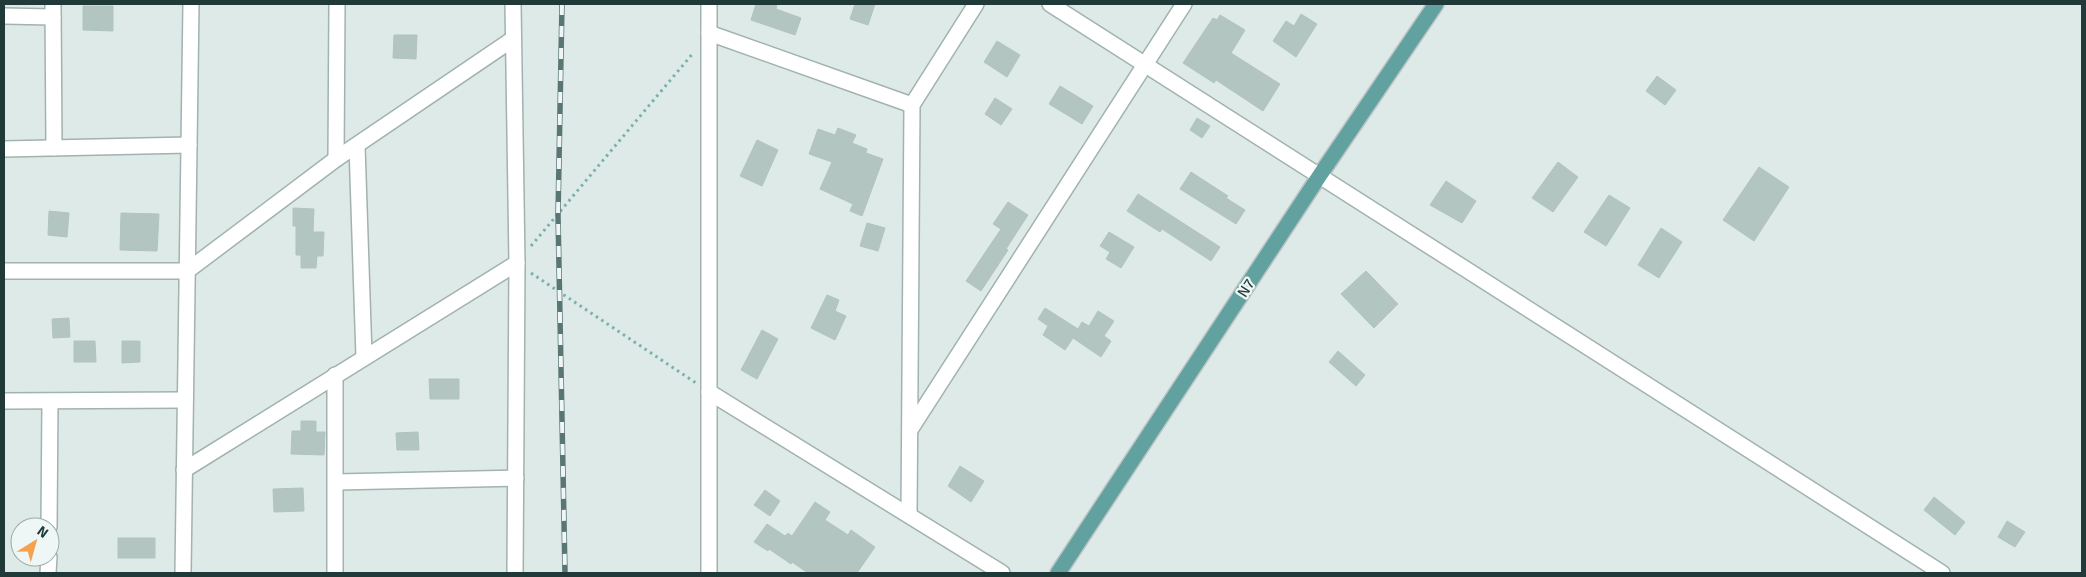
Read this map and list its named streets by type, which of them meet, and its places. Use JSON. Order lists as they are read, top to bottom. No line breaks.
{"streets":{"main road":["N7"]},"north":"top right"}
